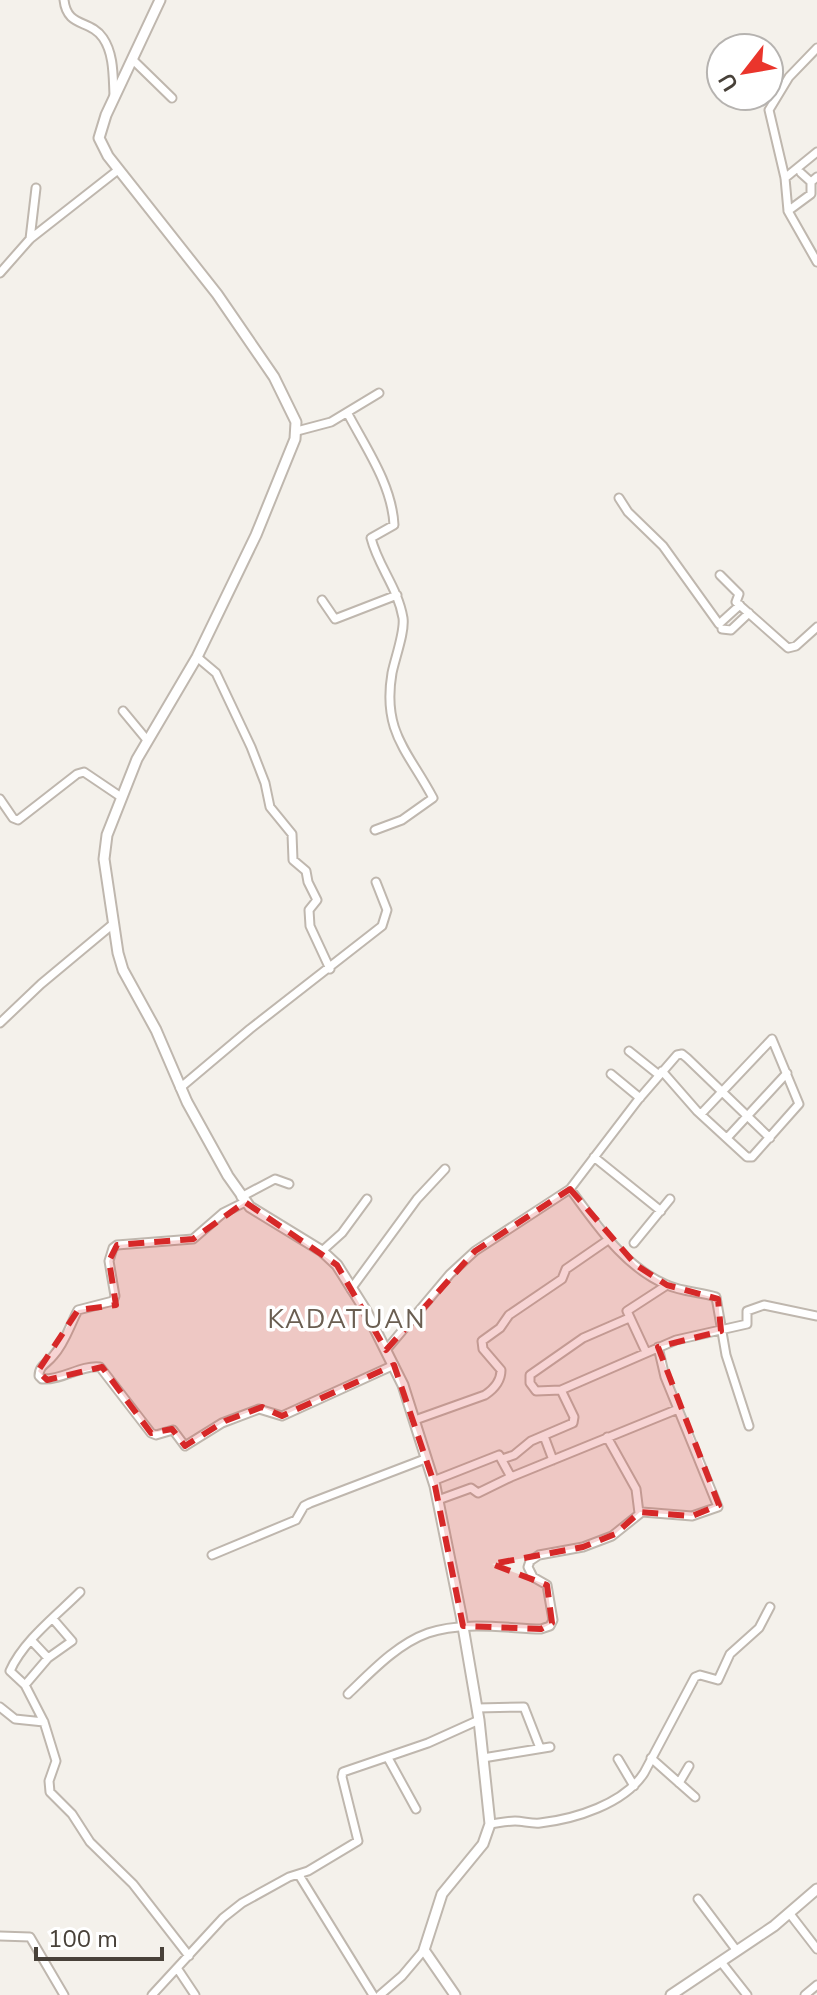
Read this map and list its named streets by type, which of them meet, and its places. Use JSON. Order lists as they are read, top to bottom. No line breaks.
{"districts":["KADATUAN"],"scale_bar":"100 m","north":"bottom left"}
